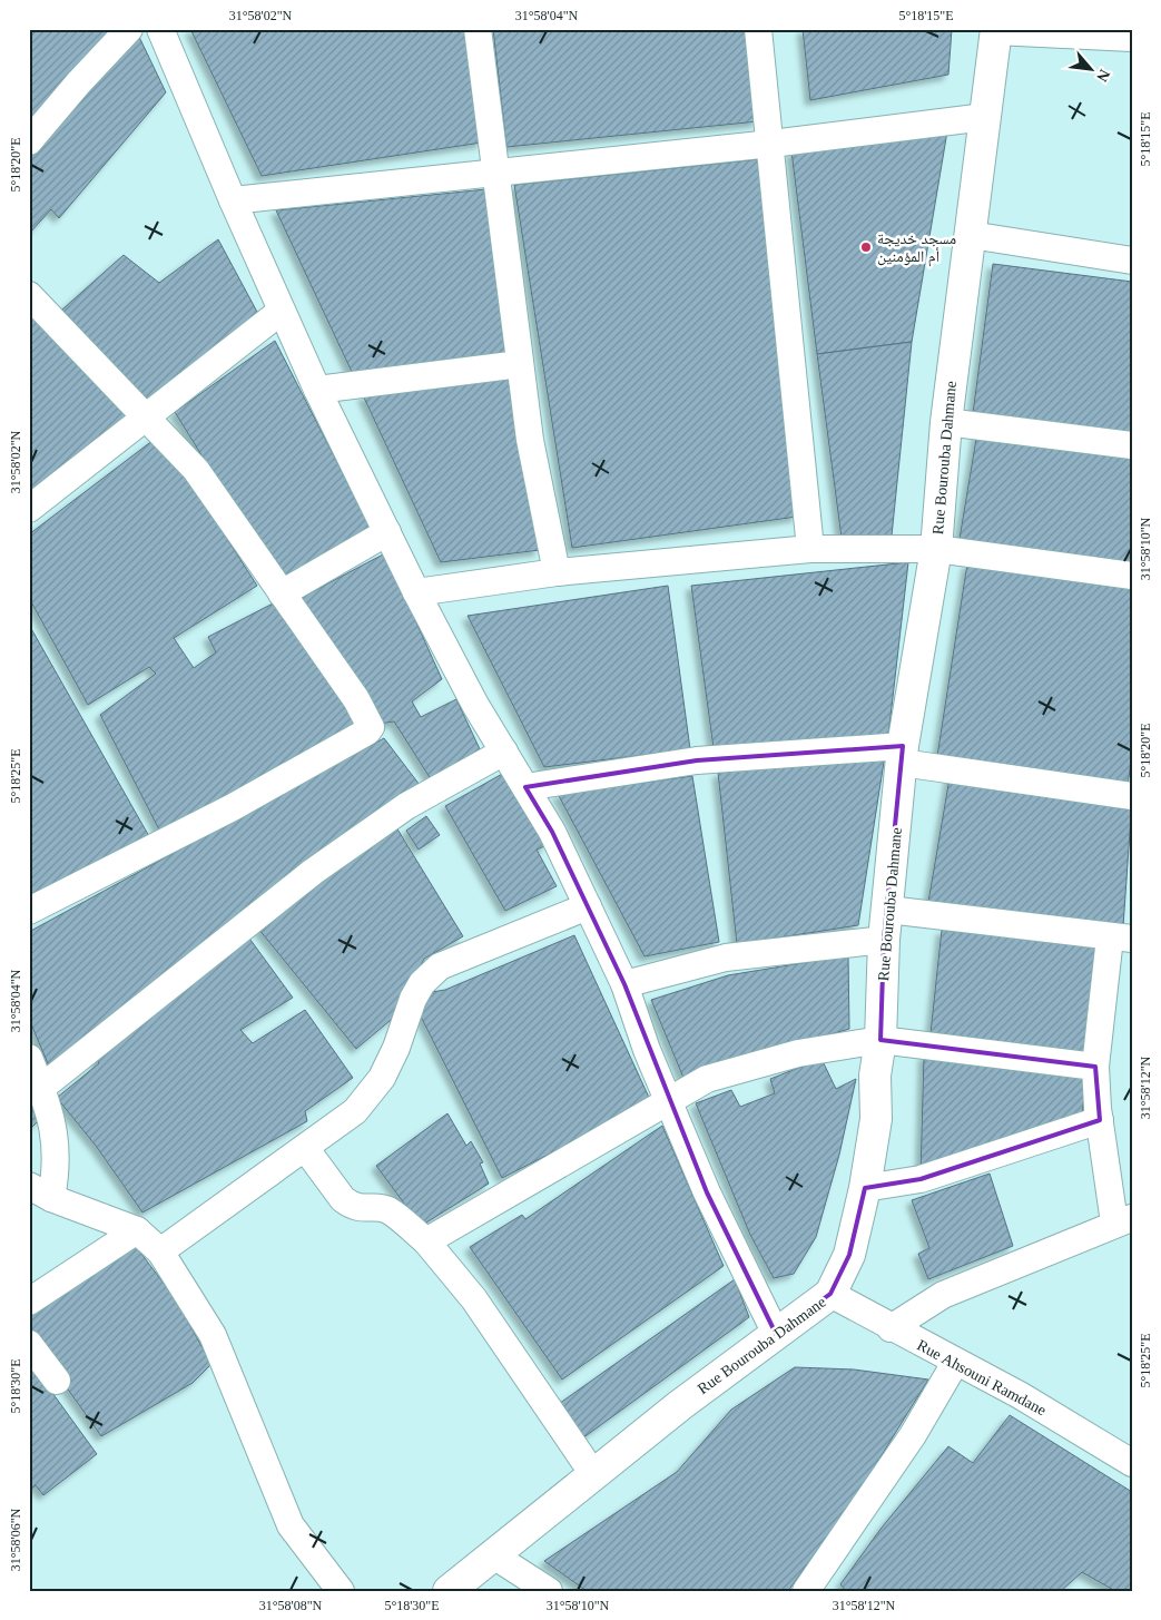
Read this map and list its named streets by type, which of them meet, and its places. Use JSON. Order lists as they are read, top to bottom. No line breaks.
{"streets":{"street":["Rue Bourouba Dahmane","Rue Ahsouni Ramdane"]},"crossings":[["Rue Bourouba Dahmane","Rue Ahsouni Ramdane"]],"places":["مسجد خديجة أم المؤمنين"],"north":"bottom right","coordinates":["31°58'02\"N","31°58'04\"N","5°18'15\"E","5°18'20\"E","31°58'10\"N","5°18'25\"E","31°58'12\"N","5°18'30\"E","31°58'06\"N","31°58'08\"N"]}
